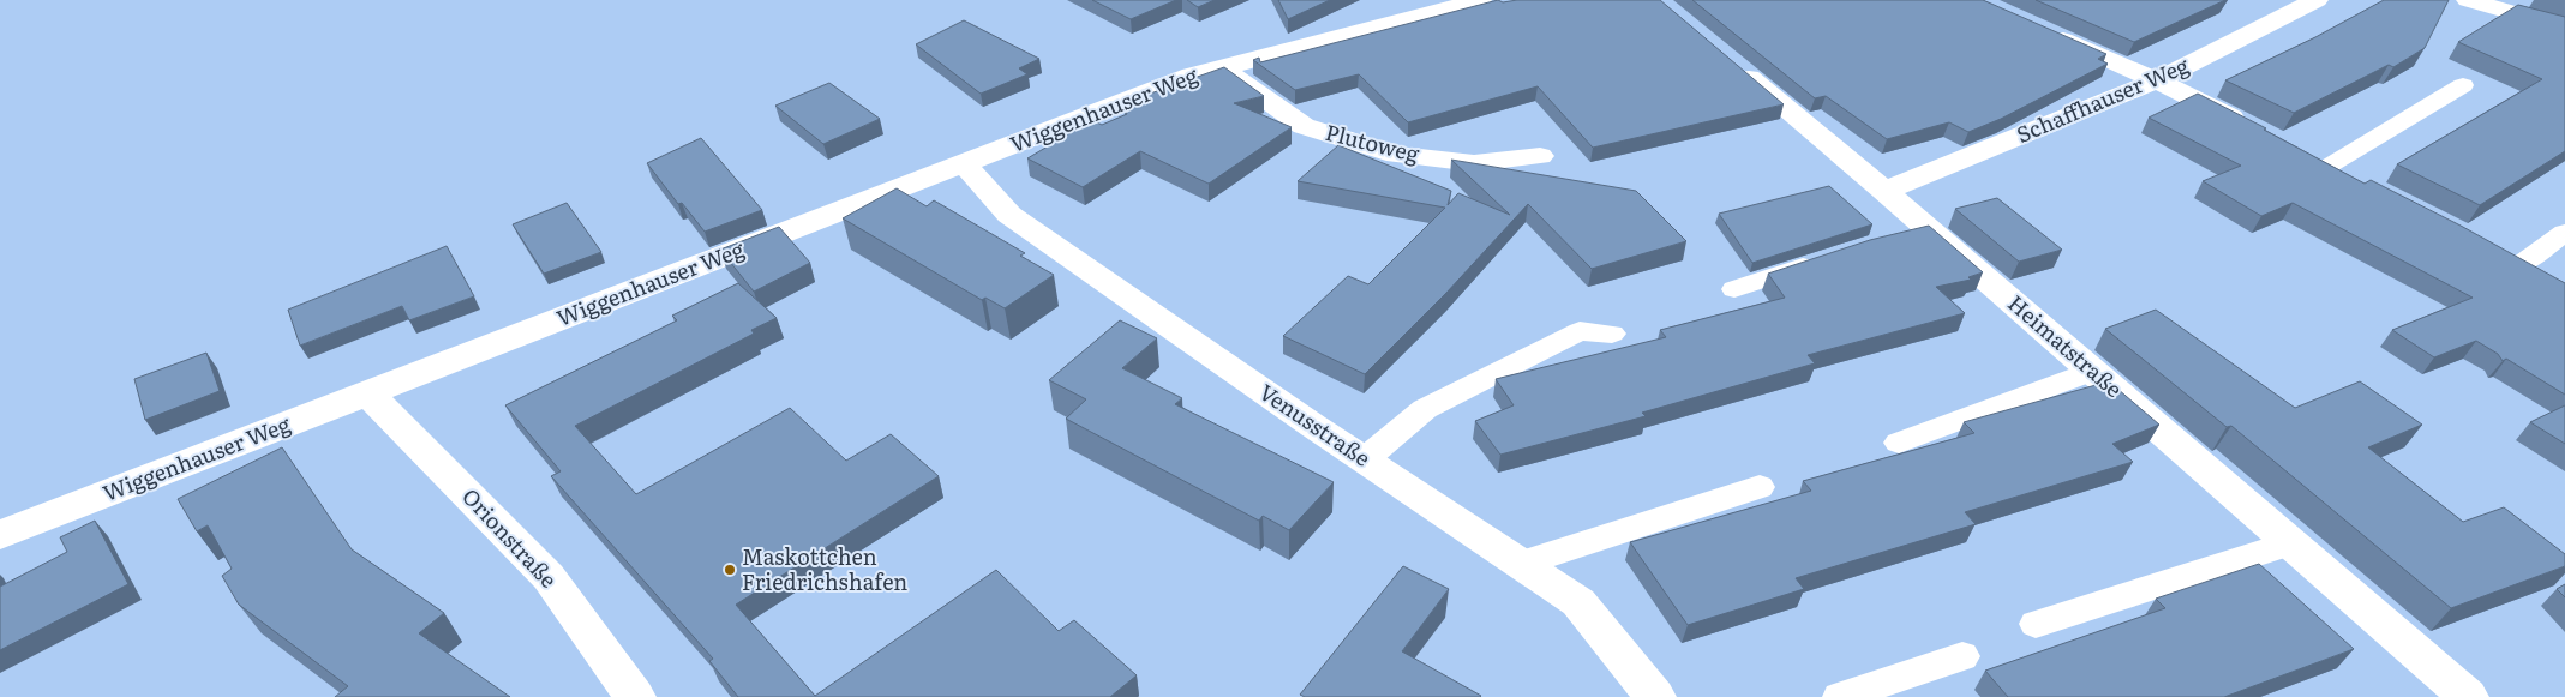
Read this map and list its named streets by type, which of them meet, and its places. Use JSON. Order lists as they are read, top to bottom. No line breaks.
{"streets":{"street":["Schaffhauser Weg","Wiggenhauser Weg","Plutoweg","Heimatstraße","Venusstraße","Orionstraße"]},"crossings":[["Schaffhauser Weg","Heimatstraße"],["Wiggenhauser Weg","Plutoweg"],["Wiggenhauser Weg","Venusstraße"],["Wiggenhauser Weg","Orionstraße"]],"places":["Maskottchen Friedrichshafen"]}
